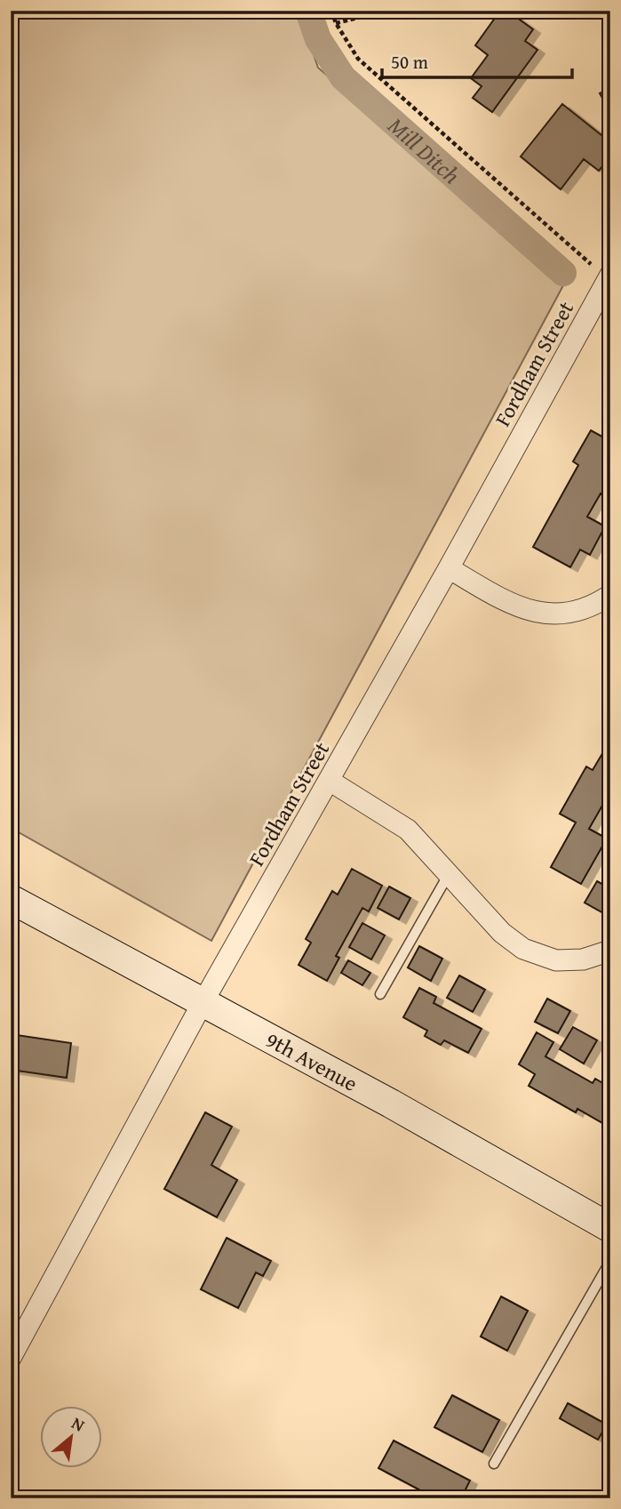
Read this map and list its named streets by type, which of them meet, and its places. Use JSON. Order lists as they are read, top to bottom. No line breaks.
{"streets":{"main road":["9th Avenue"],"street":["Fordham Street"]},"crossings":[["Fordham Street","9th Avenue"]],"water":["Mill Ditch"],"scale_bar":"50 m","north":"top right"}
